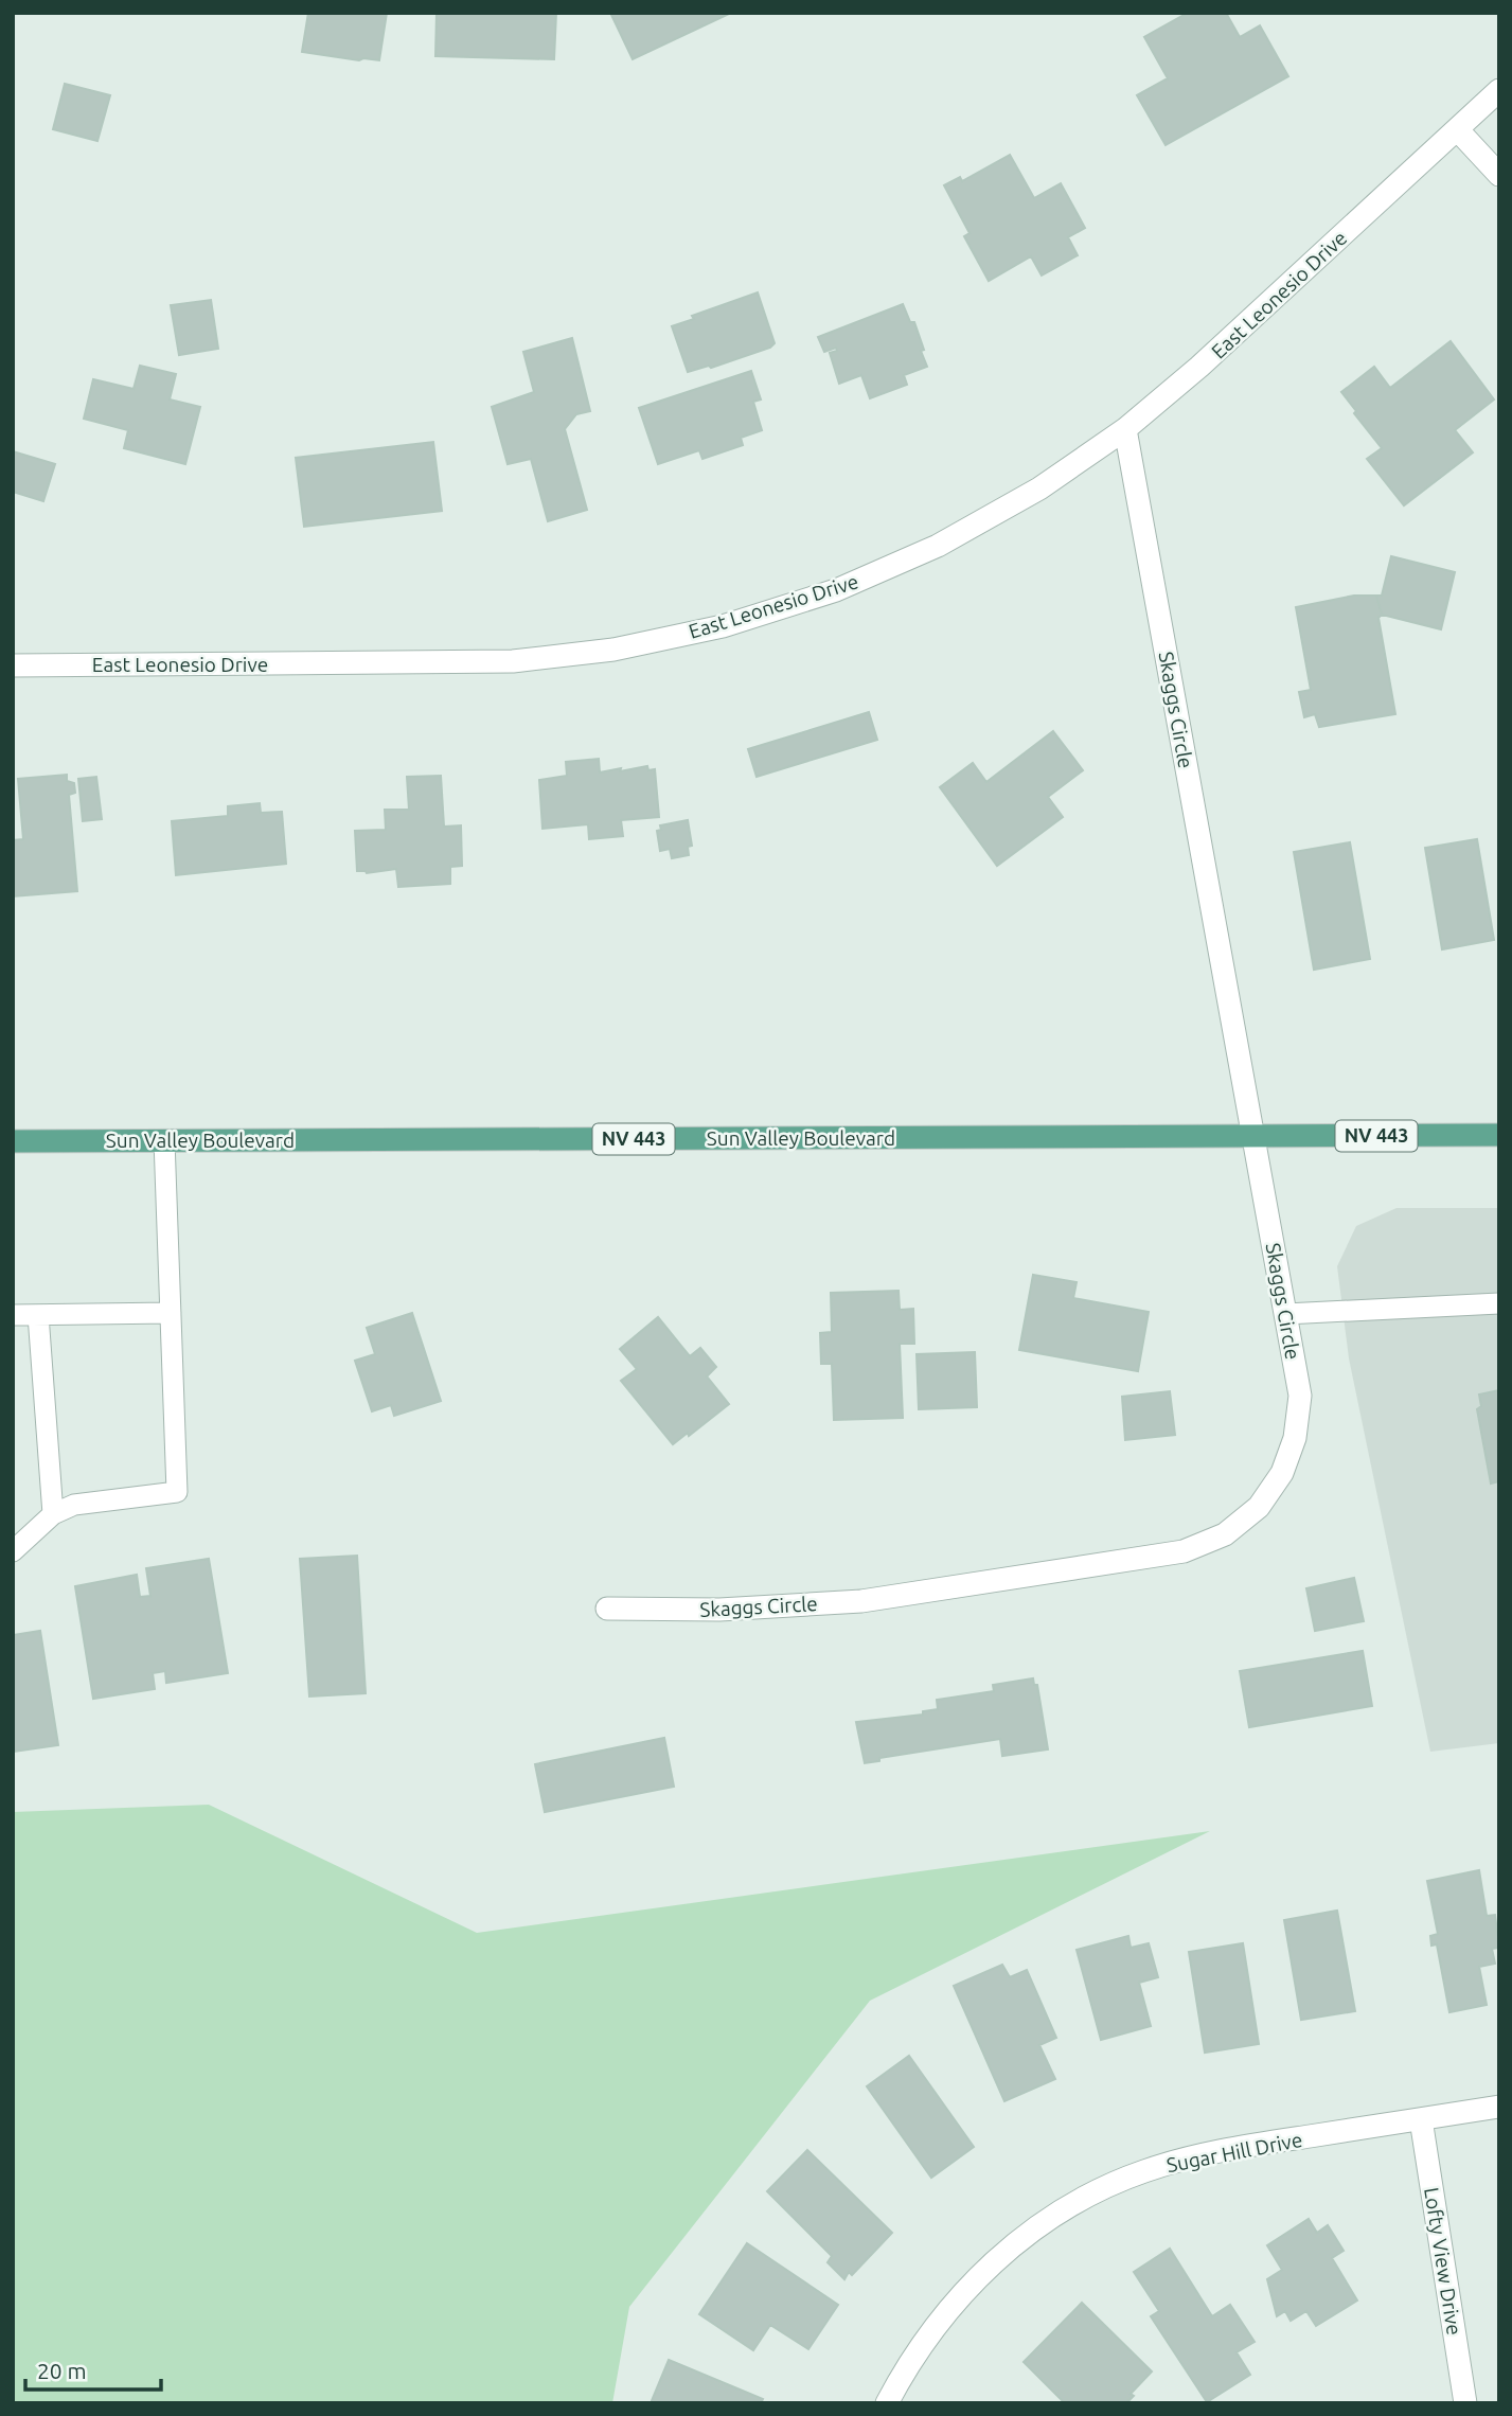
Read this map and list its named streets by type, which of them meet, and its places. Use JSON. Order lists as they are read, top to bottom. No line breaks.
{"streets":{"main road":["NV 443","Sun Valley Boulevard"],"street":["East Leonesio Drive","Skaggs Circle","Sugar Hill Drive","Lofty View Drive"]},"crossings":[["East Leonesio Drive","Skaggs Circle"],["Skaggs Circle","Sun Valley Boulevard"],["Sugar Hill Drive","Lofty View Drive"]],"scale_bar":"20 m"}
